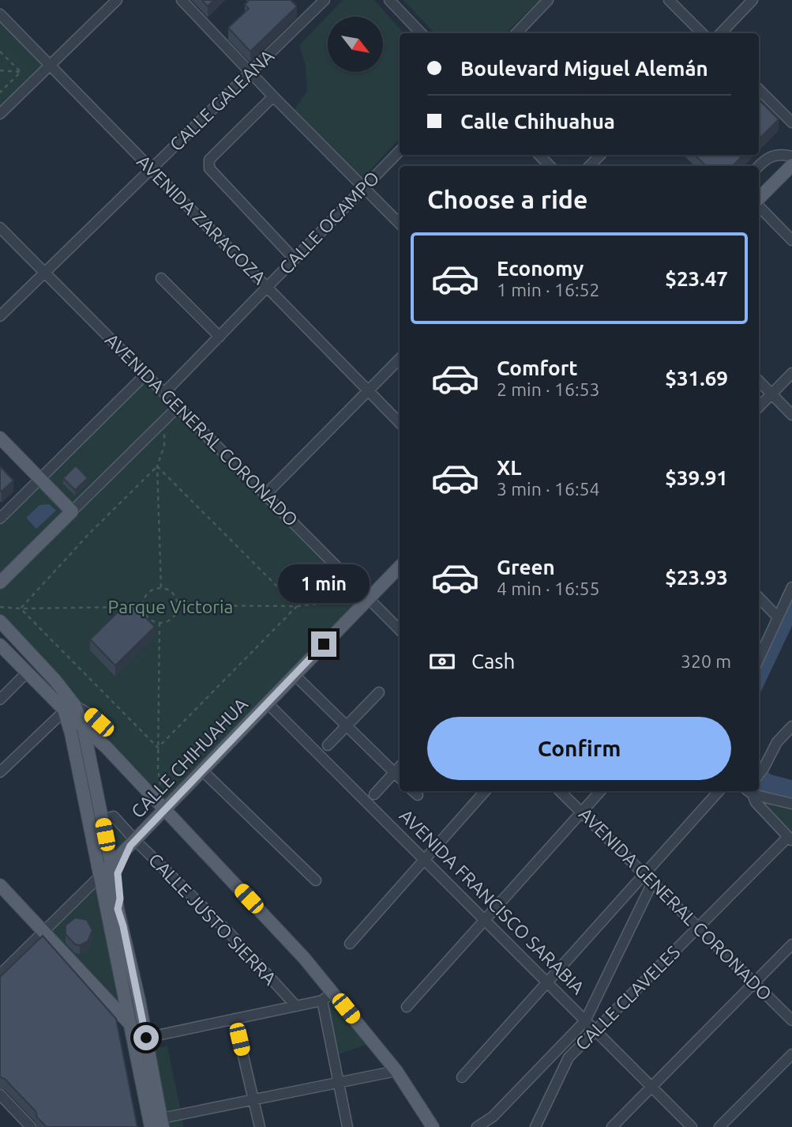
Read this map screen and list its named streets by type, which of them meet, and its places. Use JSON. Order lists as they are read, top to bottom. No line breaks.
{"streets":{"main road":["CALLE CHIHUAHUA"],"street":["CALLE GALEANA","AVENIDA ZARAGOZA","CALLE OCAMPO","AVENIDA GENERAL CORONADO","AVENIDA FRANCISCO SARABIA","CALLE JUSTO SIERRA","CALLE CLAVELES"]},"crossings":[["CALLE GALEANA","AVENIDA ZARAGOZA"],["CALLE GALEANA","AVENIDA GENERAL CORONADO"],["AVENIDA ZARAGOZA","CALLE OCAMPO"],["CALLE OCAMPO","AVENIDA GENERAL CORONADO"],["AVENIDA GENERAL CORONADO","CALLE CHIHUAHUA"],["AVENIDA GENERAL CORONADO","CALLE CLAVELES"],["CALLE CHIHUAHUA","AVENIDA FRANCISCO SARABIA"],["CALLE CHIHUAHUA","CALLE JUSTO SIERRA"],["AVENIDA FRANCISCO SARABIA","CALLE CLAVELES"]],"parks":["Parque Victoria"],"north":"bottom right","page":{"banner":["Boulevard Miguel Alemán","Calle Chihuahua"],"heading":"Choose a ride","list":[{"name":"Economy","note":"1 min · 16:52","value":"$23.47"},{"name":"Comfort","note":"2 min · 16:53","value":"$31.69"},{"name":"XL","note":"3 min · 16:54","value":"$39.91"},{"name":"Green","note":"4 min · 16:55","value":"$23.93"}],"bubble":"1 min","pay":["Cash","320 m"],"buttons":"Confirm"}}
